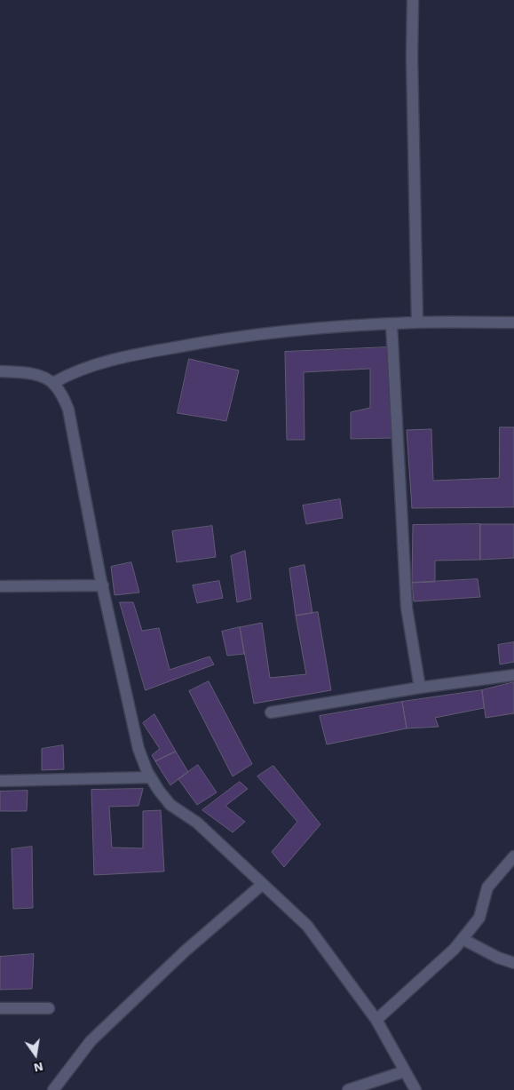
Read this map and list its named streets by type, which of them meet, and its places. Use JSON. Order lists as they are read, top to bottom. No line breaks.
{"north":"bottom"}
